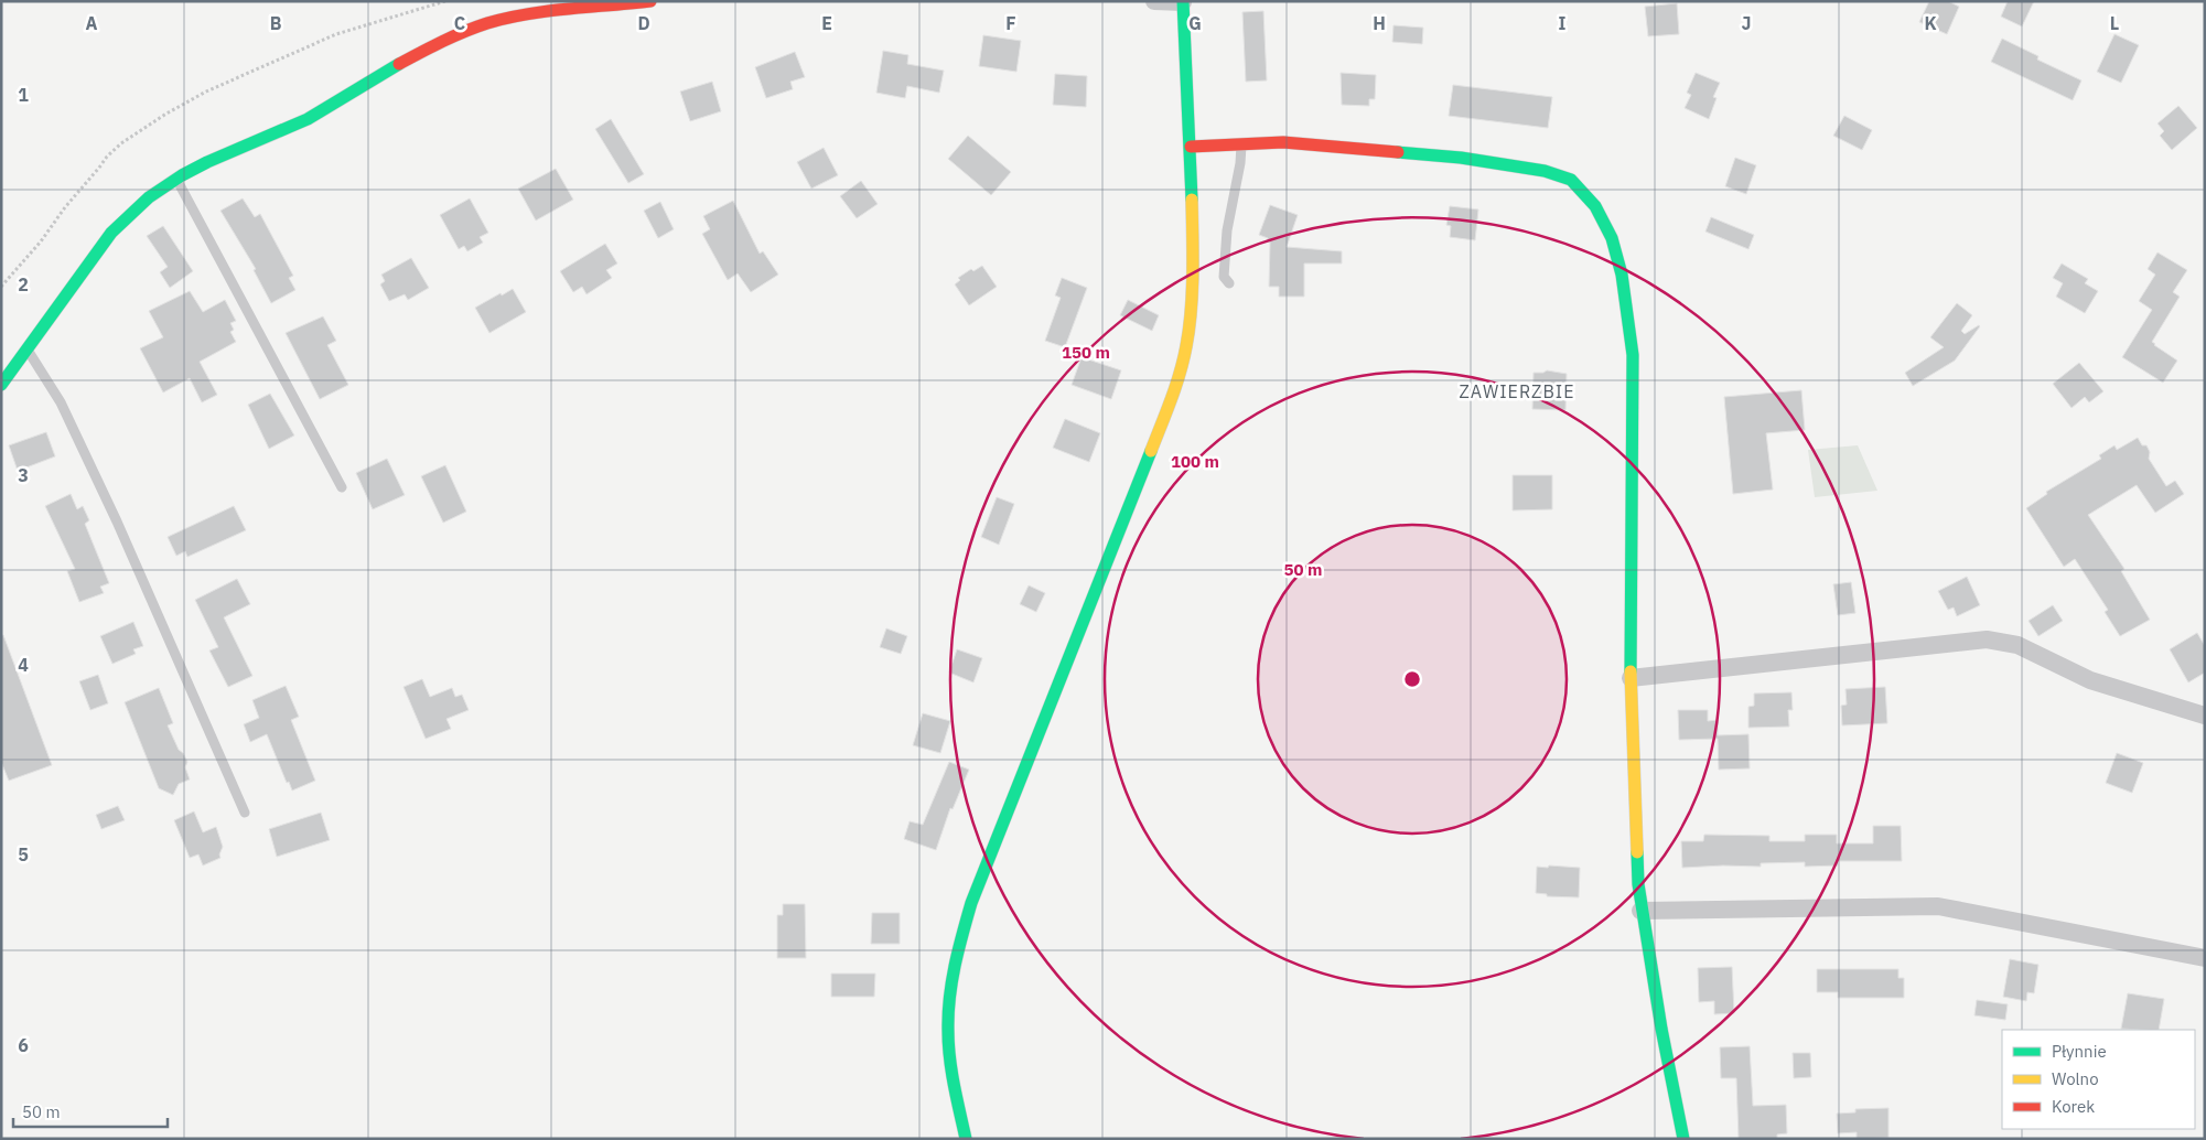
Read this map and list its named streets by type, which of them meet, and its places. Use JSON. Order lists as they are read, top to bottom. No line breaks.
{"districts":["ZAWIERZBIE"],"legend":["Płynnie","Wolno","Korek"],"scale_bar":"50 m","grid":{"columns":["A","B","C","D","E","F","G","H","I","J","K","L"],"rows":["1","2","3","4","5","6"]},"rings":["150 m","100 m","50 m"]}
